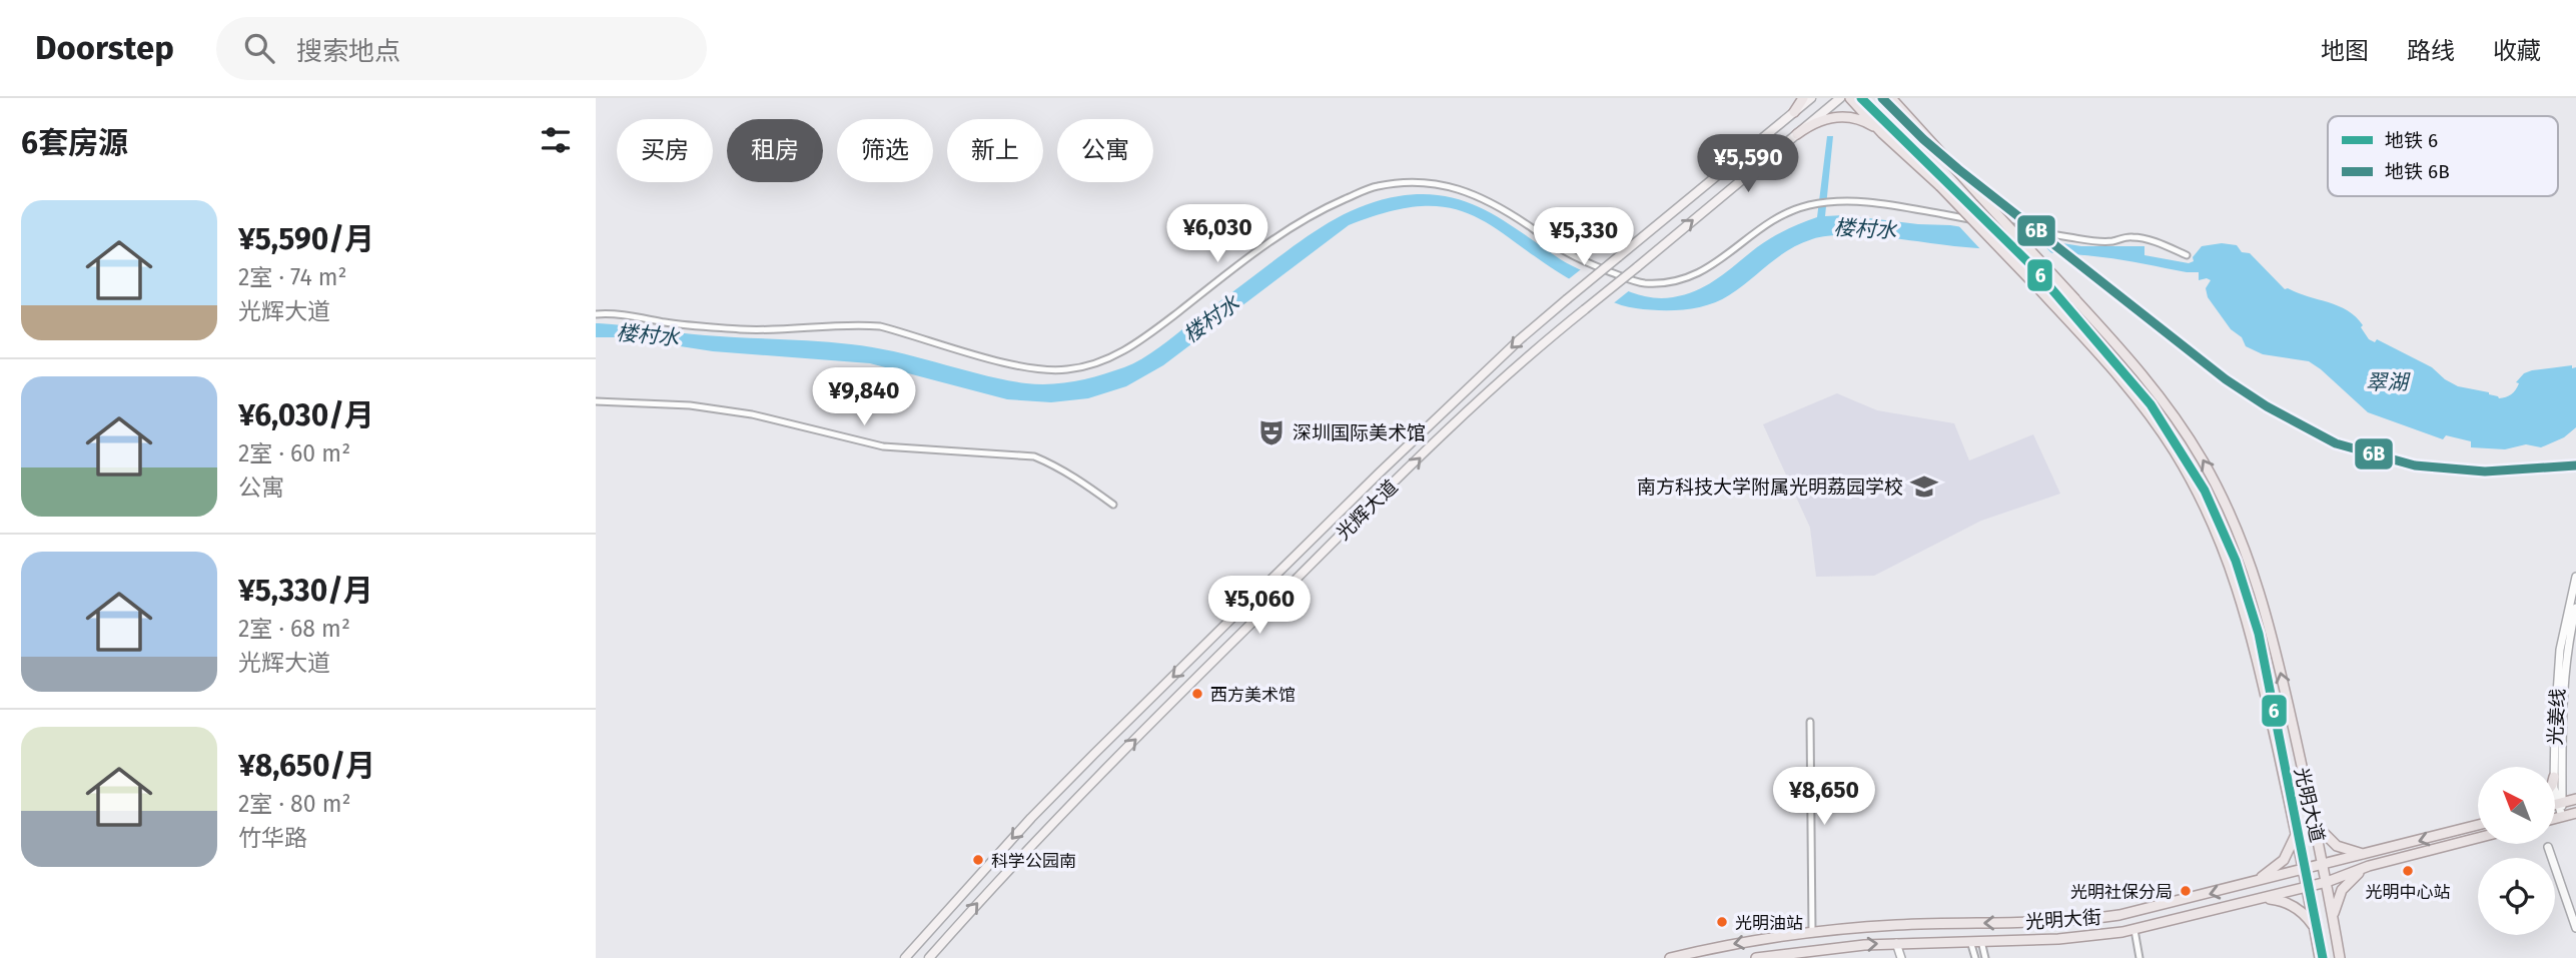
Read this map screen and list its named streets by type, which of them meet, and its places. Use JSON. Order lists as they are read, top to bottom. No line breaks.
{"streets":{"main road":["光辉大道","光明大道","光明大街"],"street":["光姜线"]},"crossings":[["光明大道","光明大街"]],"water":["楼村水","翠湖"],"places":{"theatre":["深圳国际美术馆"],"school or university":["南方科技大学附属光明荔园学校"],"other":["西方美术馆","科学公园南","光明中心站","光明社保分局","光明油站"]},"lines":["metro line 6","metro line 6B"],"legend":["地铁 6","地铁 6B"],"north":"top left","page":{"header":"Doorstep","search":"搜索地点","nav":["地图","路线","收藏"],"heading":"6套房源","chip":["买房","租房","筛选","新上","公寓"],"price":["¥5,590","¥6,030","¥5,330","¥9,840","¥5,060","¥8,650"],"list":[{"name":"¥5,590/月","note":"2室 · 74 m² · 光辉大道"},{"name":"¥6,030/月","note":"2室 · 60 m² · 公寓"},{"name":"¥5,330/月","note":"2室 · 68 m² · 光辉大道"},{"name":"¥8,650/月","note":"2室 · 80 m² · 竹华路"}]}}
